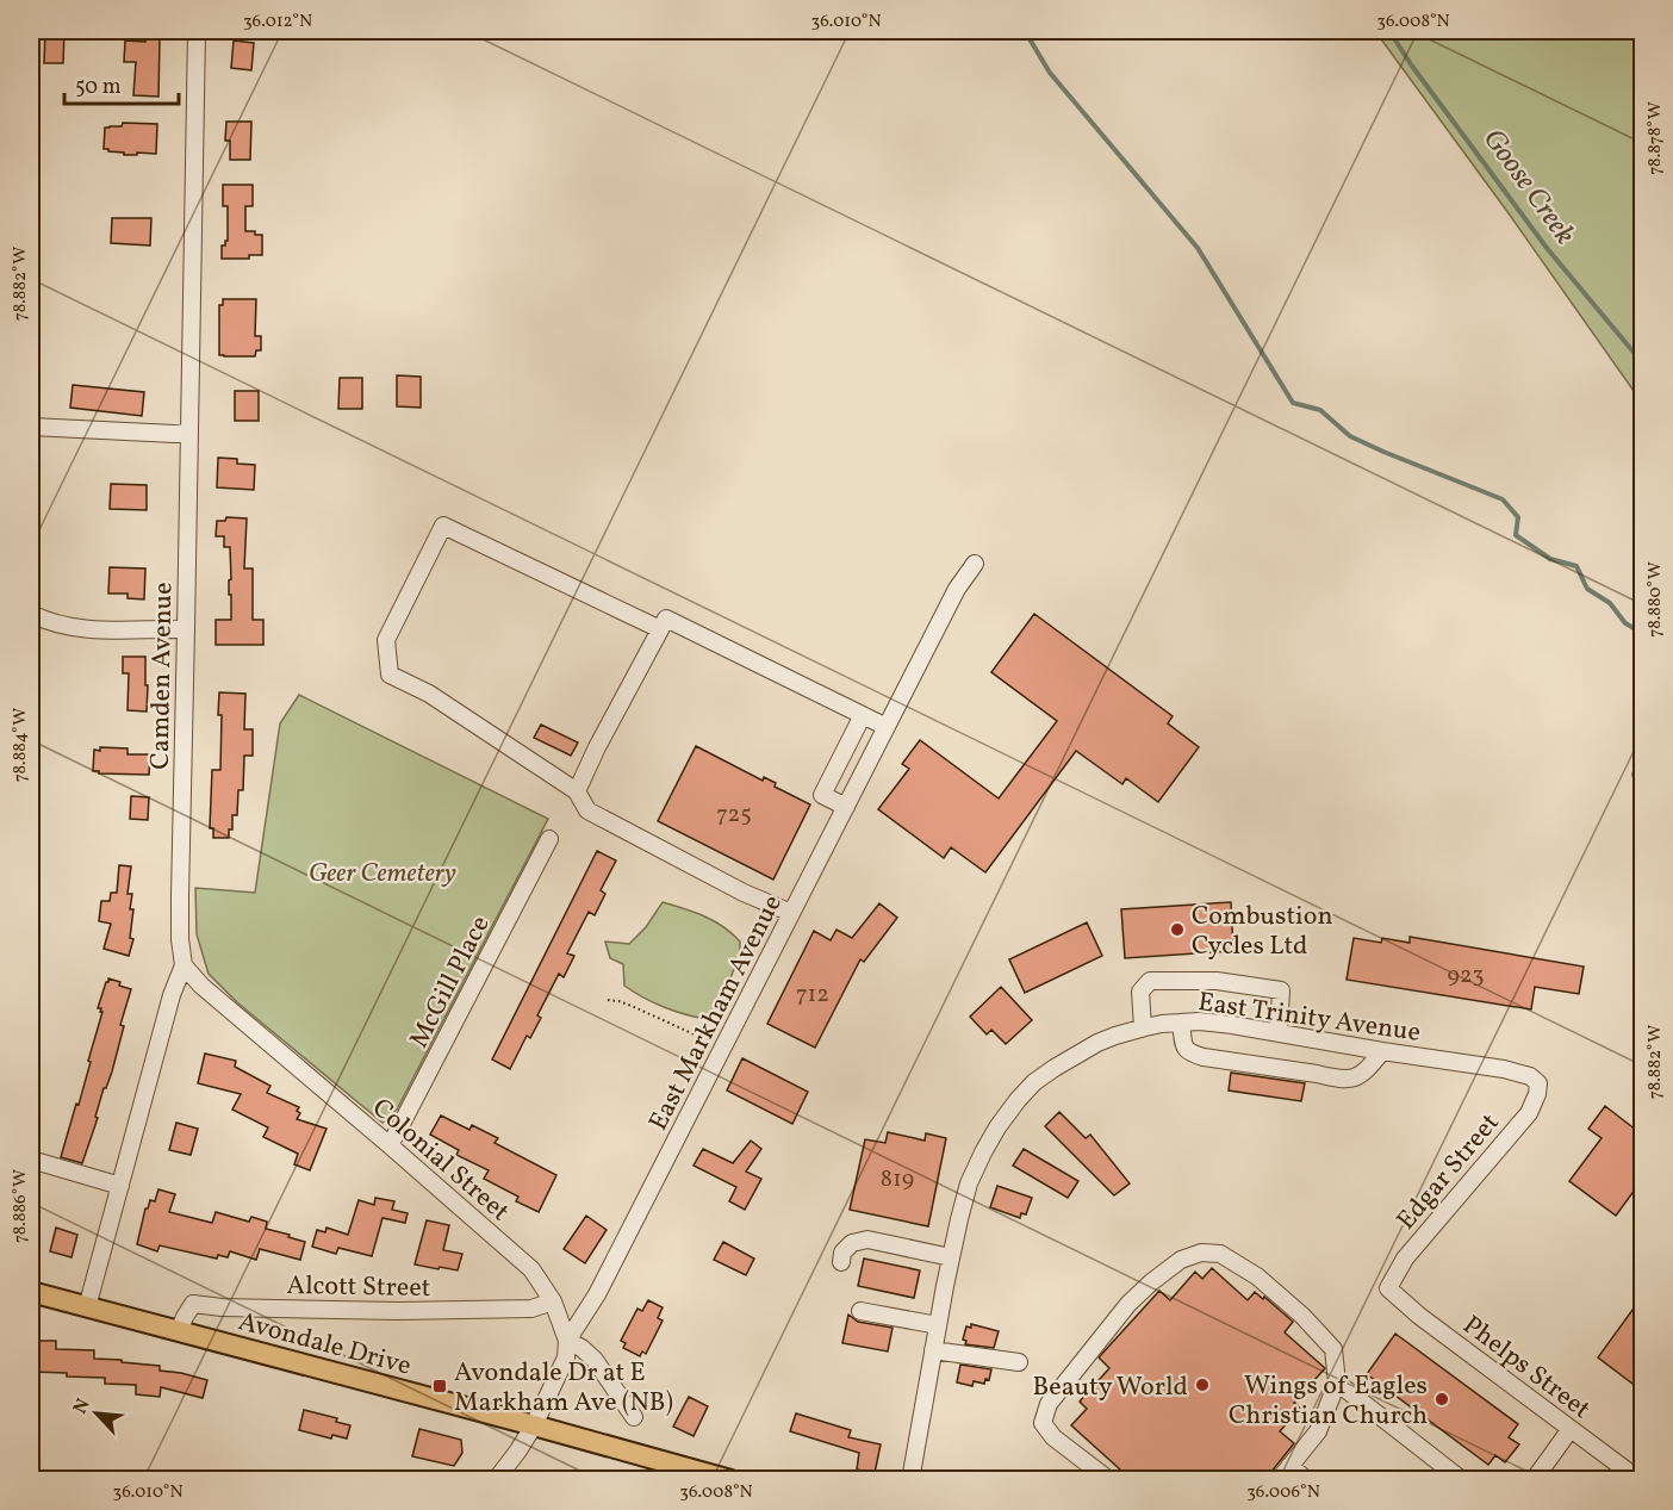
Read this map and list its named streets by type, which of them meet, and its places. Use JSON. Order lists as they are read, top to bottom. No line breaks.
{"streets":{"main road":["Avondale Drive"],"street":["Camden Avenue","McGill Place","East Markham Avenue","East Trinity Avenue","Colonial Street","Edgar Street","Alcott Street","Phelps Street"]},"crossings":[["Camden Avenue","Colonial Street"],["Camden Avenue","Avondale Drive"],["McGill Place","Colonial Street"],["East Markham Avenue","Colonial Street"],["East Markham Avenue","Avondale Drive"],["East Trinity Avenue","Edgar Street"],["Colonial Street","Alcott Street"],["Edgar Street","Phelps Street"],["Alcott Street","Avondale Drive"]],"water":["Goose Creek"],"parks":["Geer Cemetery"],"places":{"other":["Combustion Cycles Ltd","Beauty World","Wings of Eagles Christian Church"],"transit":["Avondale Dr at E Markham Ave (NB)"]},"house_numbers":["725","923","712","819"],"scale_bar":"50 m","north":"top left","coordinates":["36.012°N","36.010°N","36.008°N","78.878°W","78.882°W","78.880°W","78.884°W","78.886°W","36.006°N"]}
